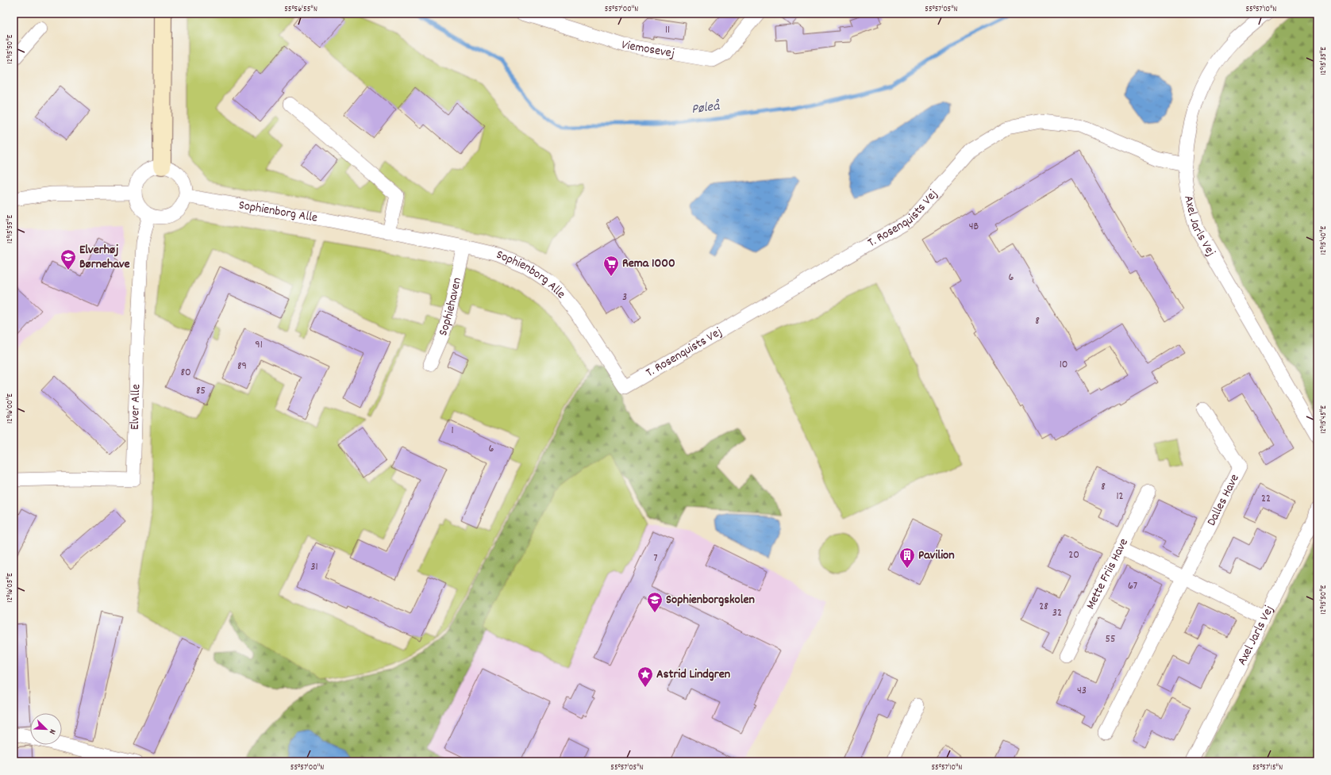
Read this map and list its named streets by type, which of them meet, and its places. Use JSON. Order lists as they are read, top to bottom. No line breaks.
{"streets":{"street":["Viemosevej","Sophienborg Alle","T. Rosenquists Vej","Axel Jarls Vej","Sophiehaven","Elver Alle","Dalles Have","Mette Friis Have"]},"crossings":[["Sophienborg Alle","T. Rosenquists Vej"],["Sophienborg Alle","Sophiehaven"],["Sophienborg Alle","Elver Alle"],["T. Rosenquists Vej","Axel Jarls Vej"]],"water":["Pøleå"],"places":{"school or university":["Elverhøj Børnehave","Sophienborgskolen"],"supermarket":["Rema 1000"],"building":["Pavilion"],"place":["Astrid Lindgren"]},"house_numbers":["11","4B","6","3","8","91","10","89","80","85","1","6","8","12","22","20","7","31","67","28","32","55","43"],"north":"bottom right","coordinates":["55°56'55\"N","55°57'00\"N","55°57'05\"N","55°57'10\"N","12°15'50\"E","12°15'35\"E","12°15'55\"E","12°15'40\"E","12°16'00\"E","12°15'45\"E","12°16'05\"E","55°57'15\"N"]}
